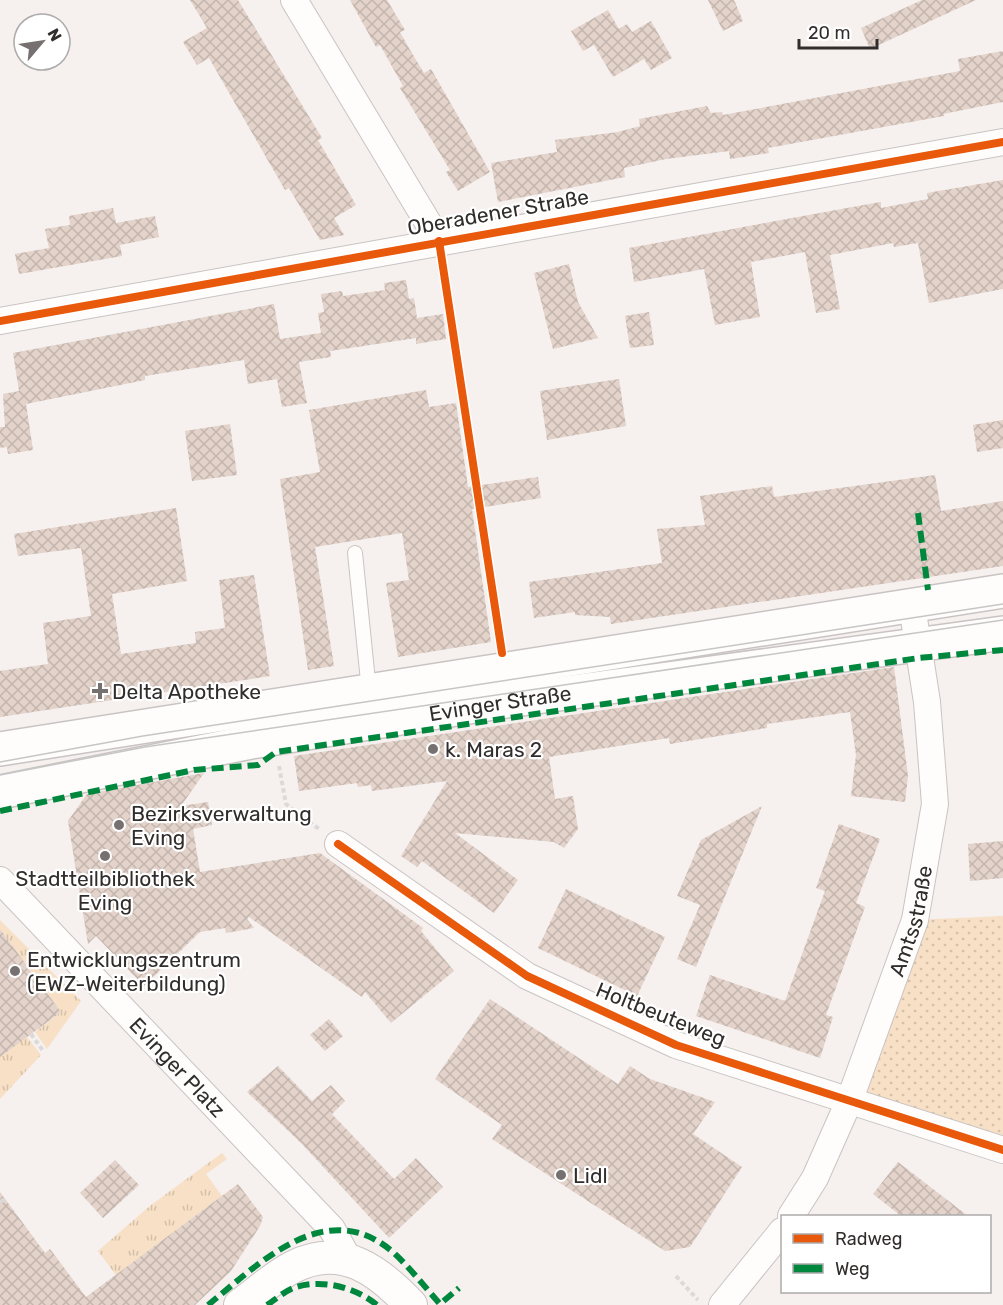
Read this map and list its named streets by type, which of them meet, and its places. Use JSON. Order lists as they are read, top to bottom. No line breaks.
{"streets":{"main road":["Evinger Straße"],"street":["Oberadener Straße","Amtsstraße","Holtbeuteweg","Evinger Platz"]},"crossings":[["Evinger Straße","Amtsstraße"],["Amtsstraße","Holtbeuteweg"]],"places":{"health":["Delta Apotheke"],"other":["k. Maras 2","Bezirksverwaltung Eving","Stadtteilbibliothek Eving","Entwicklungszentrum (EWZ-Weiterbildung)","Lidl"]},"legend":["Radweg","Weg"],"scale_bar":"20 m","north":"top right"}
